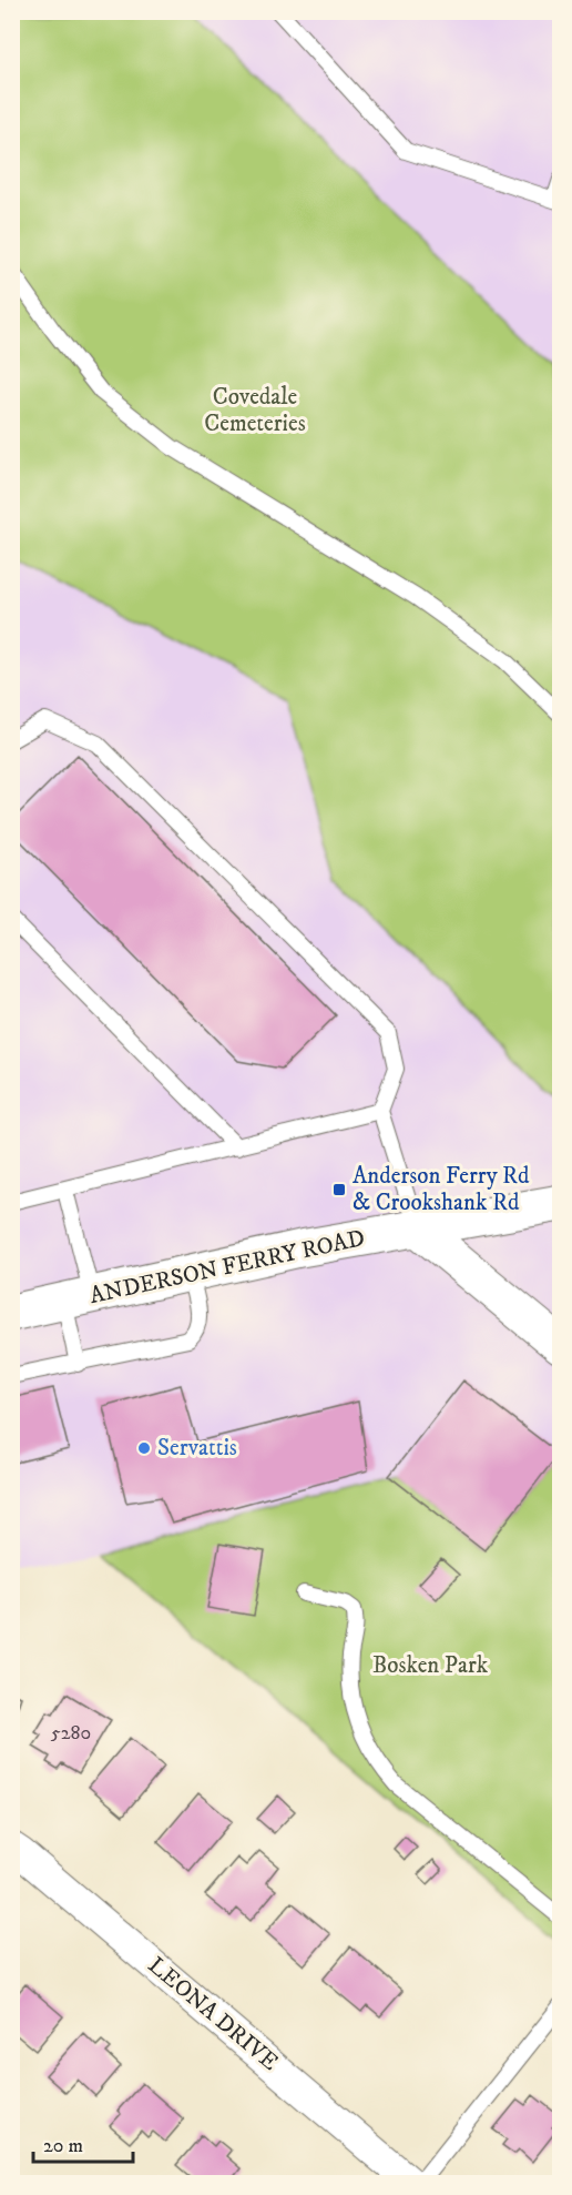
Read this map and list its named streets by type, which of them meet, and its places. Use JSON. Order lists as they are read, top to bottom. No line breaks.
{"streets":{"street":["ANDERSON FERRY ROAD","LEONA DRIVE"]},"parks":["Covedale Cemeteries","Bosken Park"],"places":{"transit":["Anderson Ferry Rd & Crookshank Rd"],"other":["Servattis"]},"house_numbers":["5280"],"scale_bar":"20 m"}
